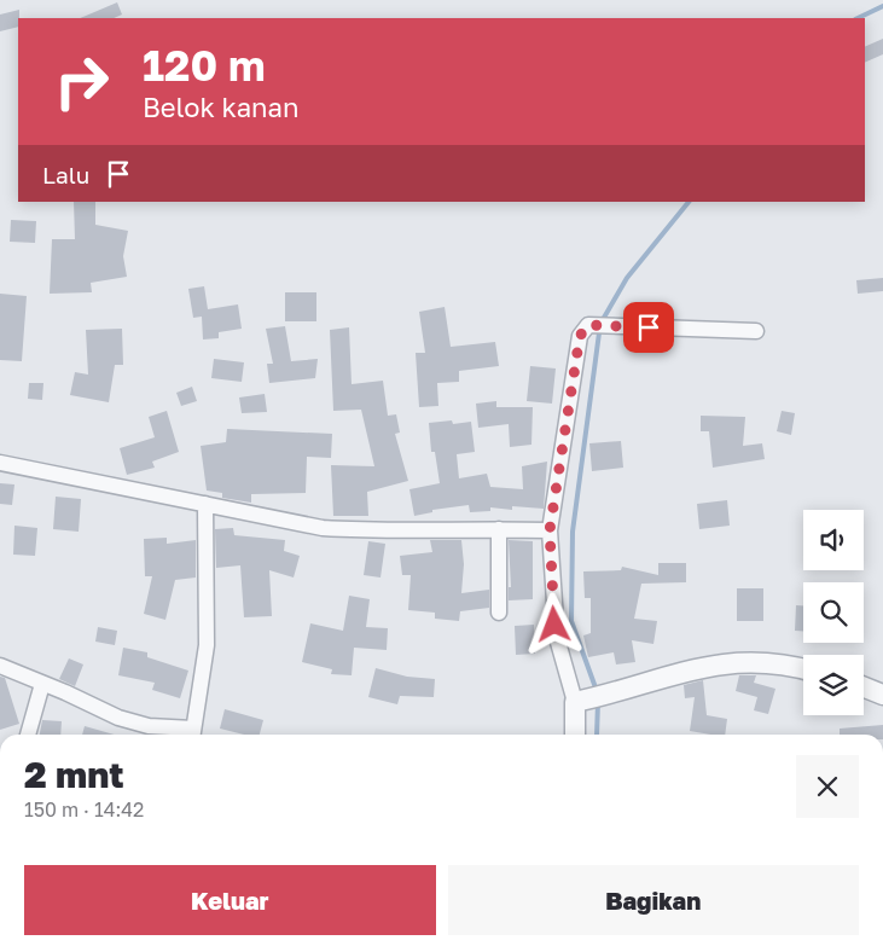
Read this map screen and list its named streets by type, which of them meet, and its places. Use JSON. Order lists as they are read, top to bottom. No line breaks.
{"page":{"turn":["120 m","Belok kanan"],"then":"Lalu","heading":["2 mnt","150 m · 14:42"],"buttons":["Keluar","Bagikan"]}}
